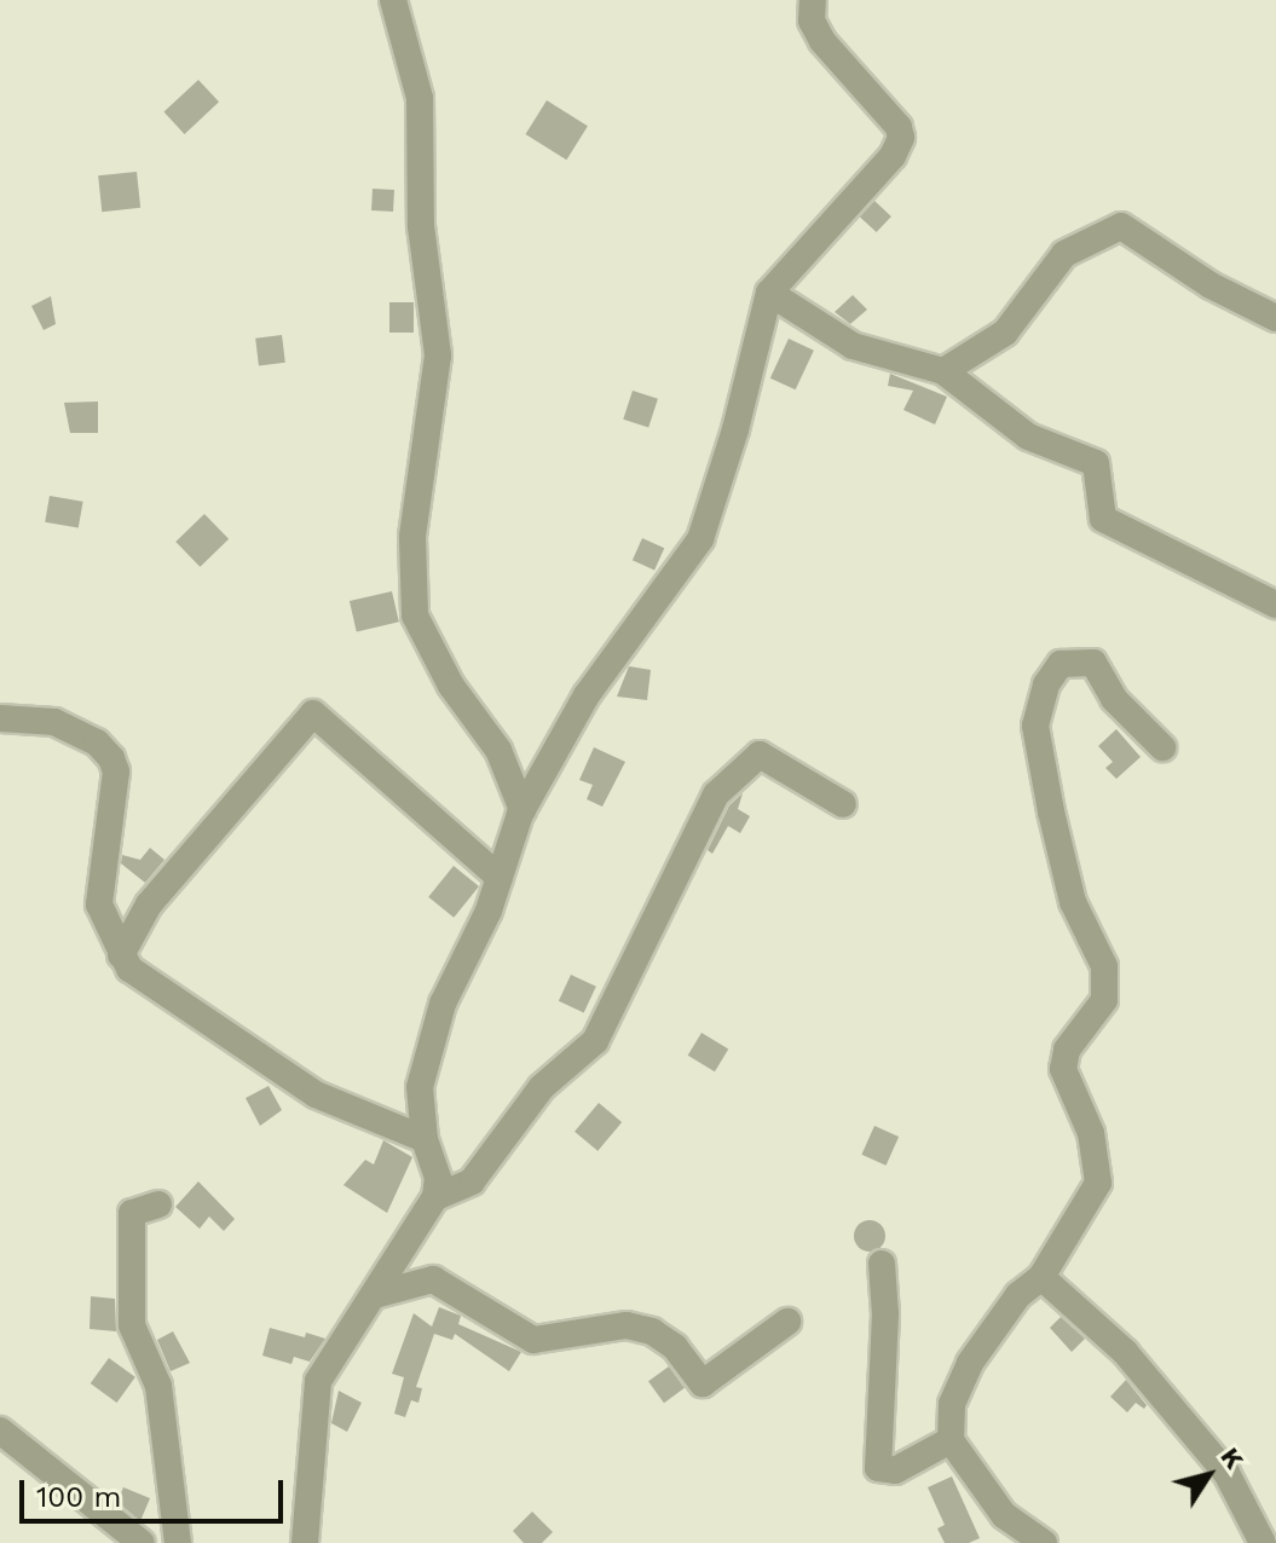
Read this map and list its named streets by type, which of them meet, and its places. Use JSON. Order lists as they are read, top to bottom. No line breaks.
{"scale_bar":"100 m","north":"top right"}
